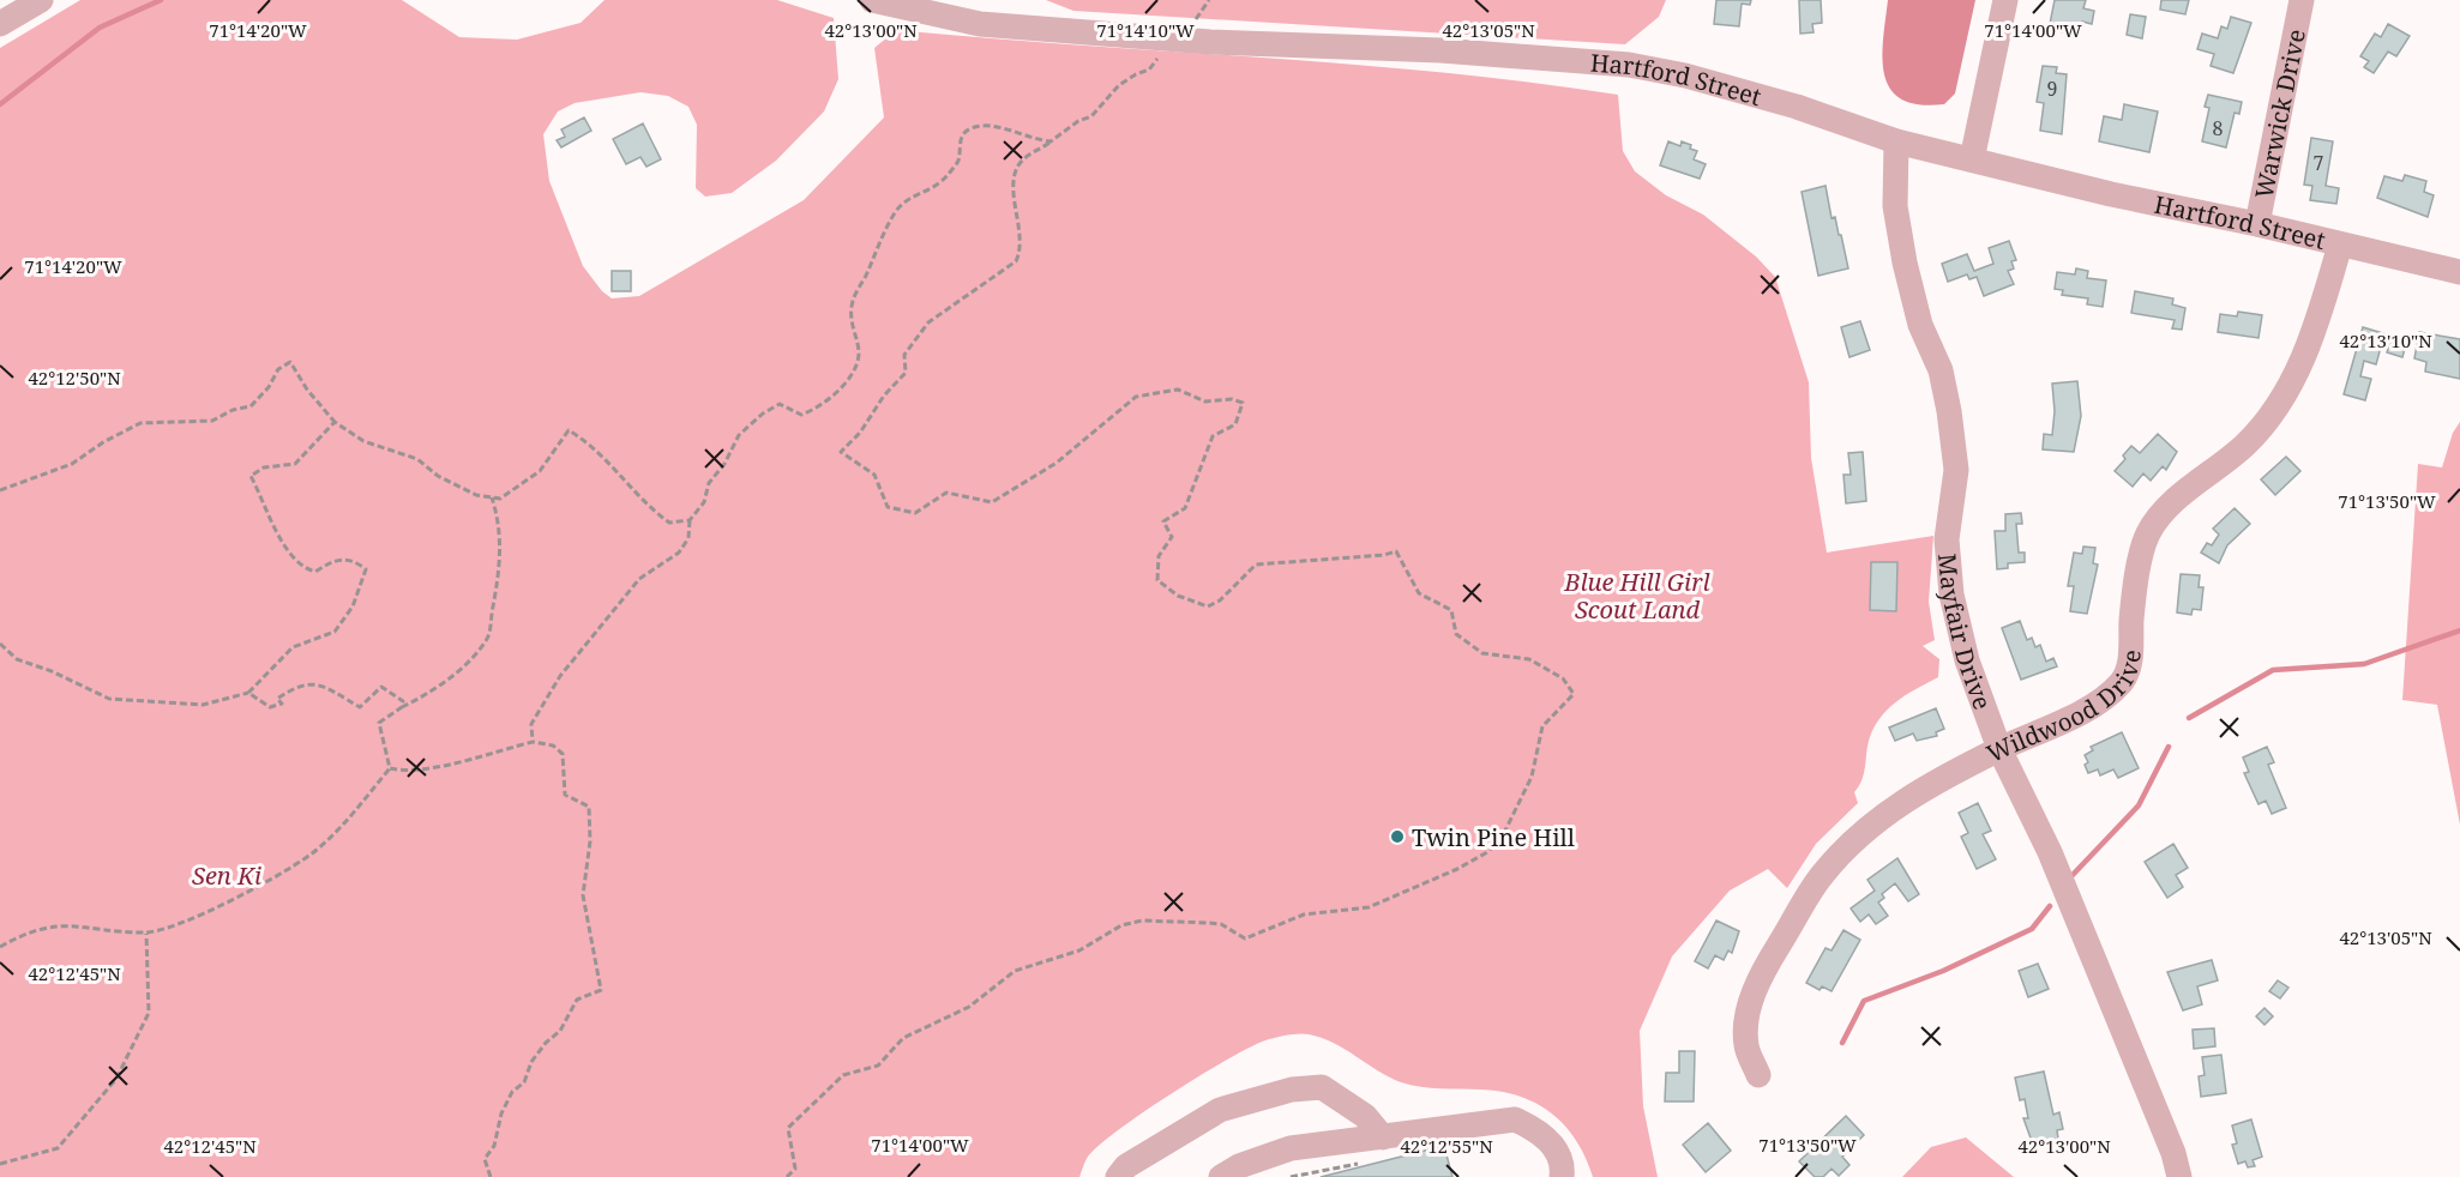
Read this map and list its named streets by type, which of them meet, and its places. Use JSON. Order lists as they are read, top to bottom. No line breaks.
{"streets":{"street":["Hartford Street","Warwick Drive","Mayfair Drive","Wildwood Drive"]},"crossings":[["Hartford Street","Warwick Drive"],["Hartford Street","Mayfair Drive"],["Hartford Street","Wildwood Drive"],["Mayfair Drive","Wildwood Drive"]],"parks":["Blue Hill Girl Scout Land","Sen Ki"],"places":["Twin Pine Hill"],"house_numbers":["9","8","7"],"coordinates":["42°13'00\"N","42°13'05\"N","71°14'20\"W","71°14'10\"W","71°14'00\"W","42°13'10\"N","42°12'50\"N","71°13'50\"W","42°12'45\"N","42°12'55\"N"]}
